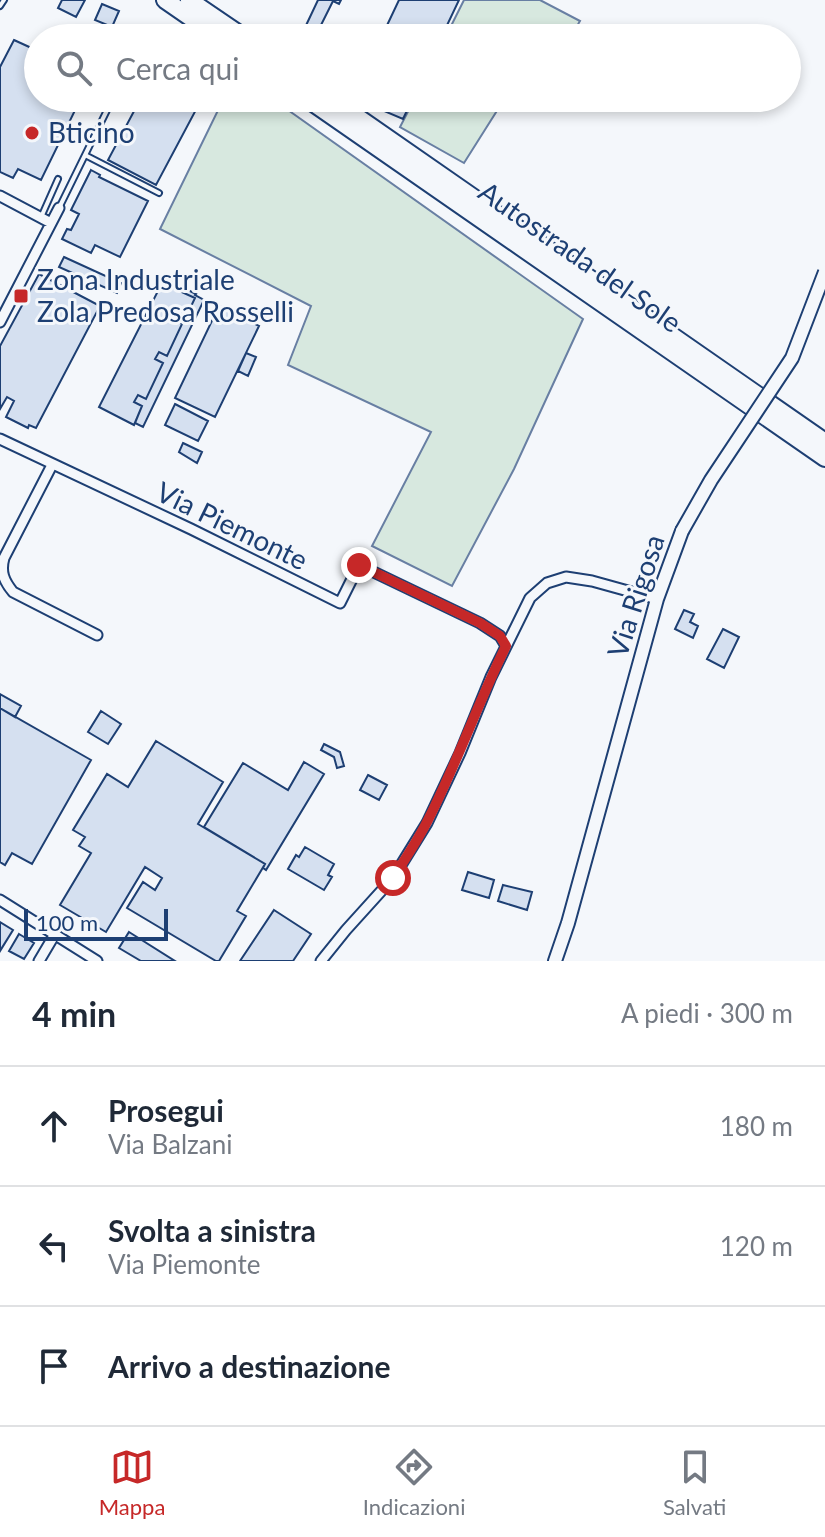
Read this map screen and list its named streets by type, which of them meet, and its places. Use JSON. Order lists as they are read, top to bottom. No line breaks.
{"streets":{"highway":["Autostrada del Sole"],"main road":["Via Rigosa"],"street":["Via Piemonte"]},"places":{"other":["Bticino"],"transit":["Zona Industriale Zola Predosa Rosselli"]},"scale_bar":"100 m","page":{"search":"Cerca qui","scale":"100 m","heading":["4 min","A piedi · 300 m"],"list":[["Prosegui","Via Balzani","180 m"],["Svolta a sinistra","Via Piemonte","120 m"],"Arrivo a destinazione"],"nav":["Mappa","Indicazioni","Salvati"]}}
